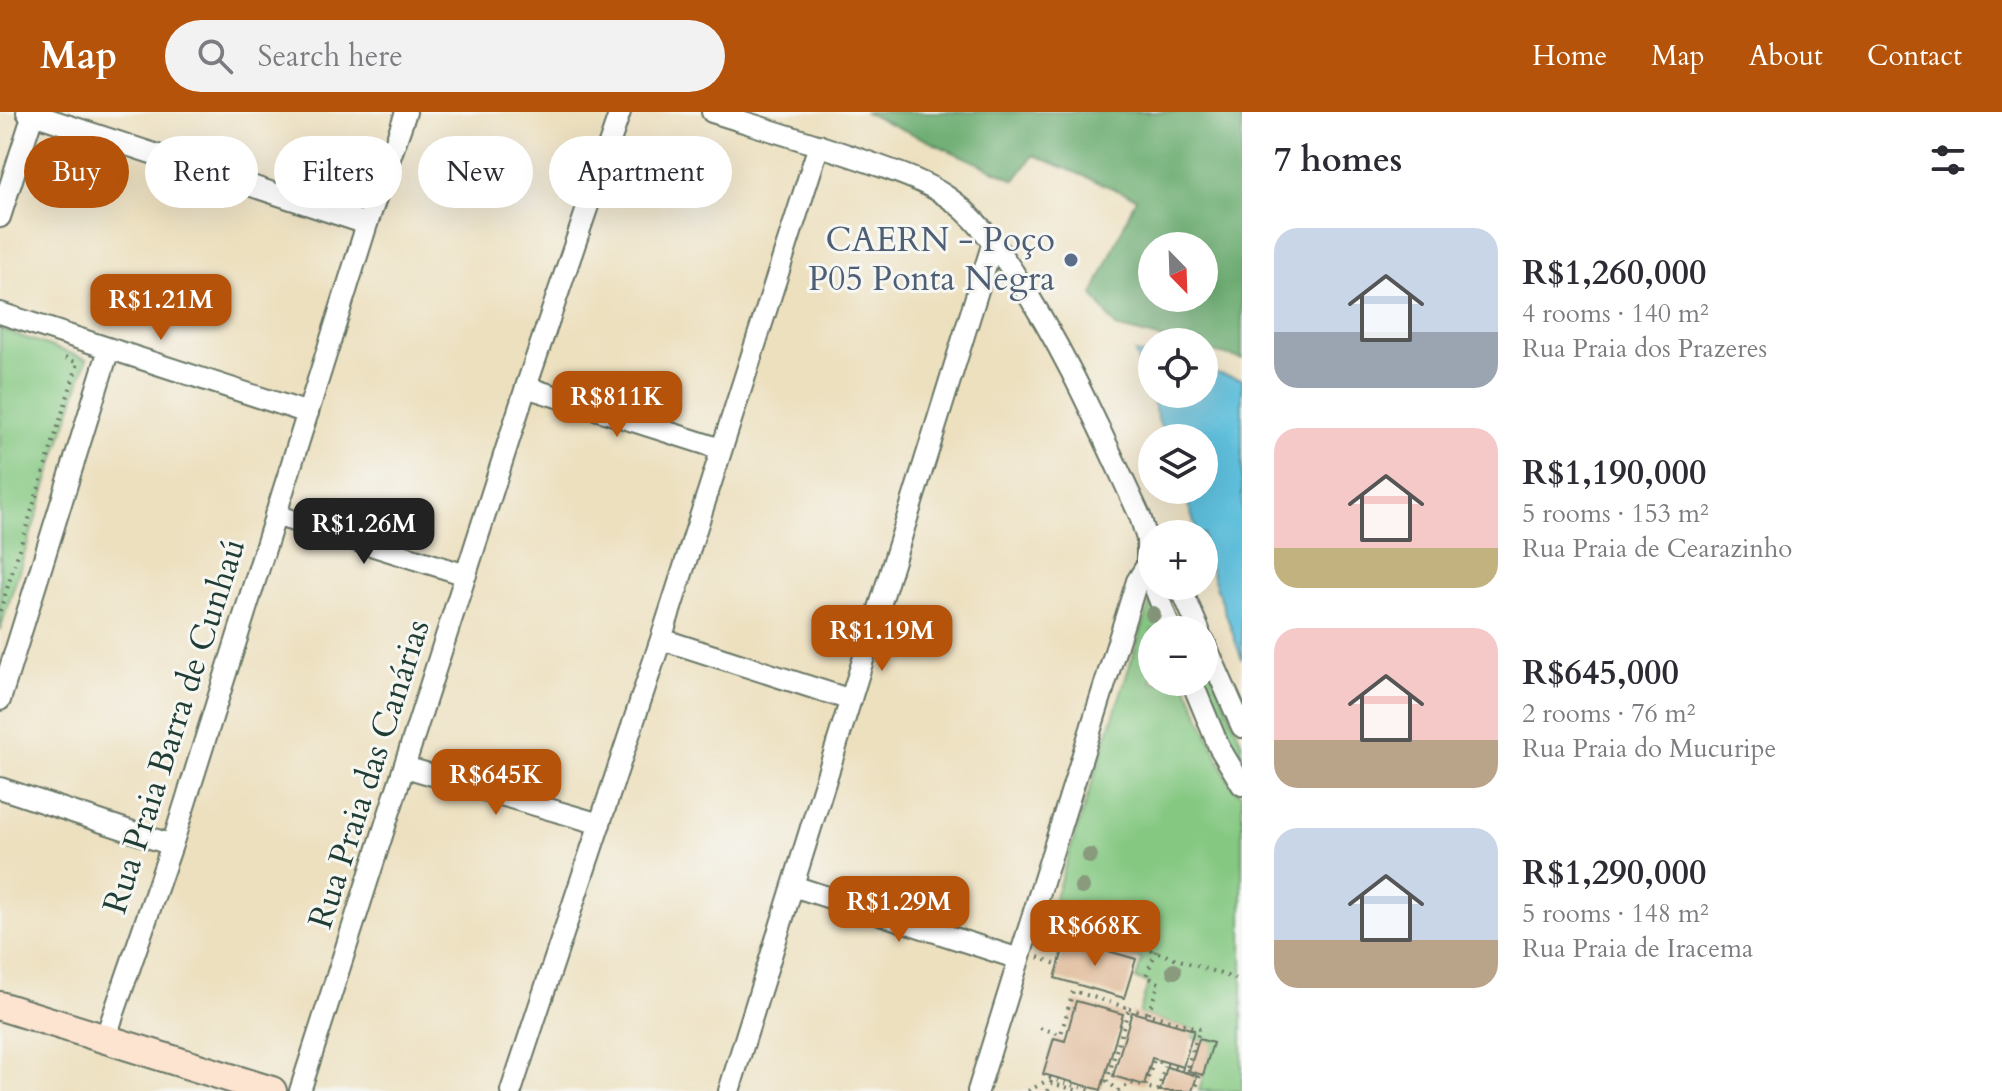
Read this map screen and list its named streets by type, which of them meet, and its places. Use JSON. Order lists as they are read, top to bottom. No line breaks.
{"streets":{"street":["Rua Praia Barra de Cunhaú","Rua Praia das Canárias"]},"places":["CAERN - Poço P05 Ponta Negra"],"north":"bottom right","page":{"header":"Map","search":"Search here","nav":["Home","Map","About","Contact"],"heading":"7 homes","chip":["Buy","Rent","Filters","New","Apartment"],"list":[{"name":"R$1,260,000","note":"4 rooms · 140 m² · Rua Praia dos Prazeres"},{"name":"R$1,190,000","note":"5 rooms · 153 m² · Rua Praia de Cearazinho"},{"name":"R$645,000","note":"2 rooms · 76 m² · Rua Praia do Mucuripe"},{"name":"R$1,290,000","note":"5 rooms · 148 m² · Rua Praia de Iracema"}],"map_buttons":["+","−"],"price":["R$1.21M","R$811K","R$1.26M","R$1.19M","R$645K","R$1.29M","R$668K"]}}
